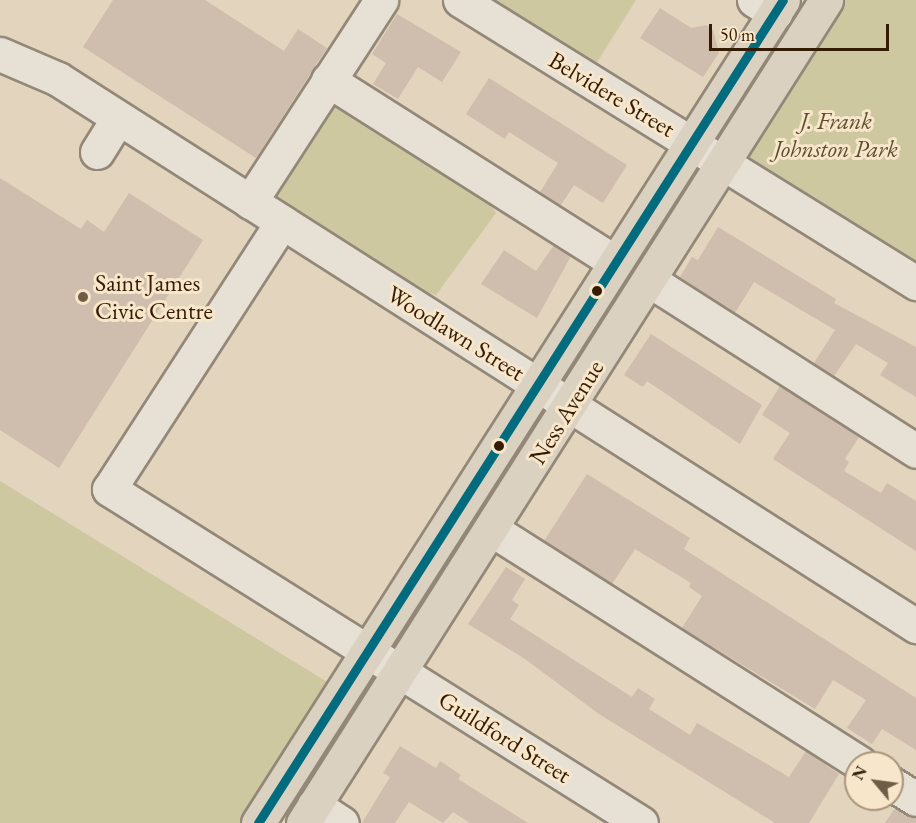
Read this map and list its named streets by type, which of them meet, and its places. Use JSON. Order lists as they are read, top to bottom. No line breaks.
{"streets":{"main road":["Ness Avenue"],"street":["Belvidere Street","Woodlawn Street","Guildford Street"]},"crossings":[["Belvidere Street","Ness Avenue"],["Woodlawn Street","Ness Avenue"],["Woodlawn Street","Guildford Street"],["Ness Avenue","Guildford Street"]],"parks":["J. Frank Johnston Park"],"places":["Saint James Civic Centre"],"scale_bar":"50 m","north":"top left"}
